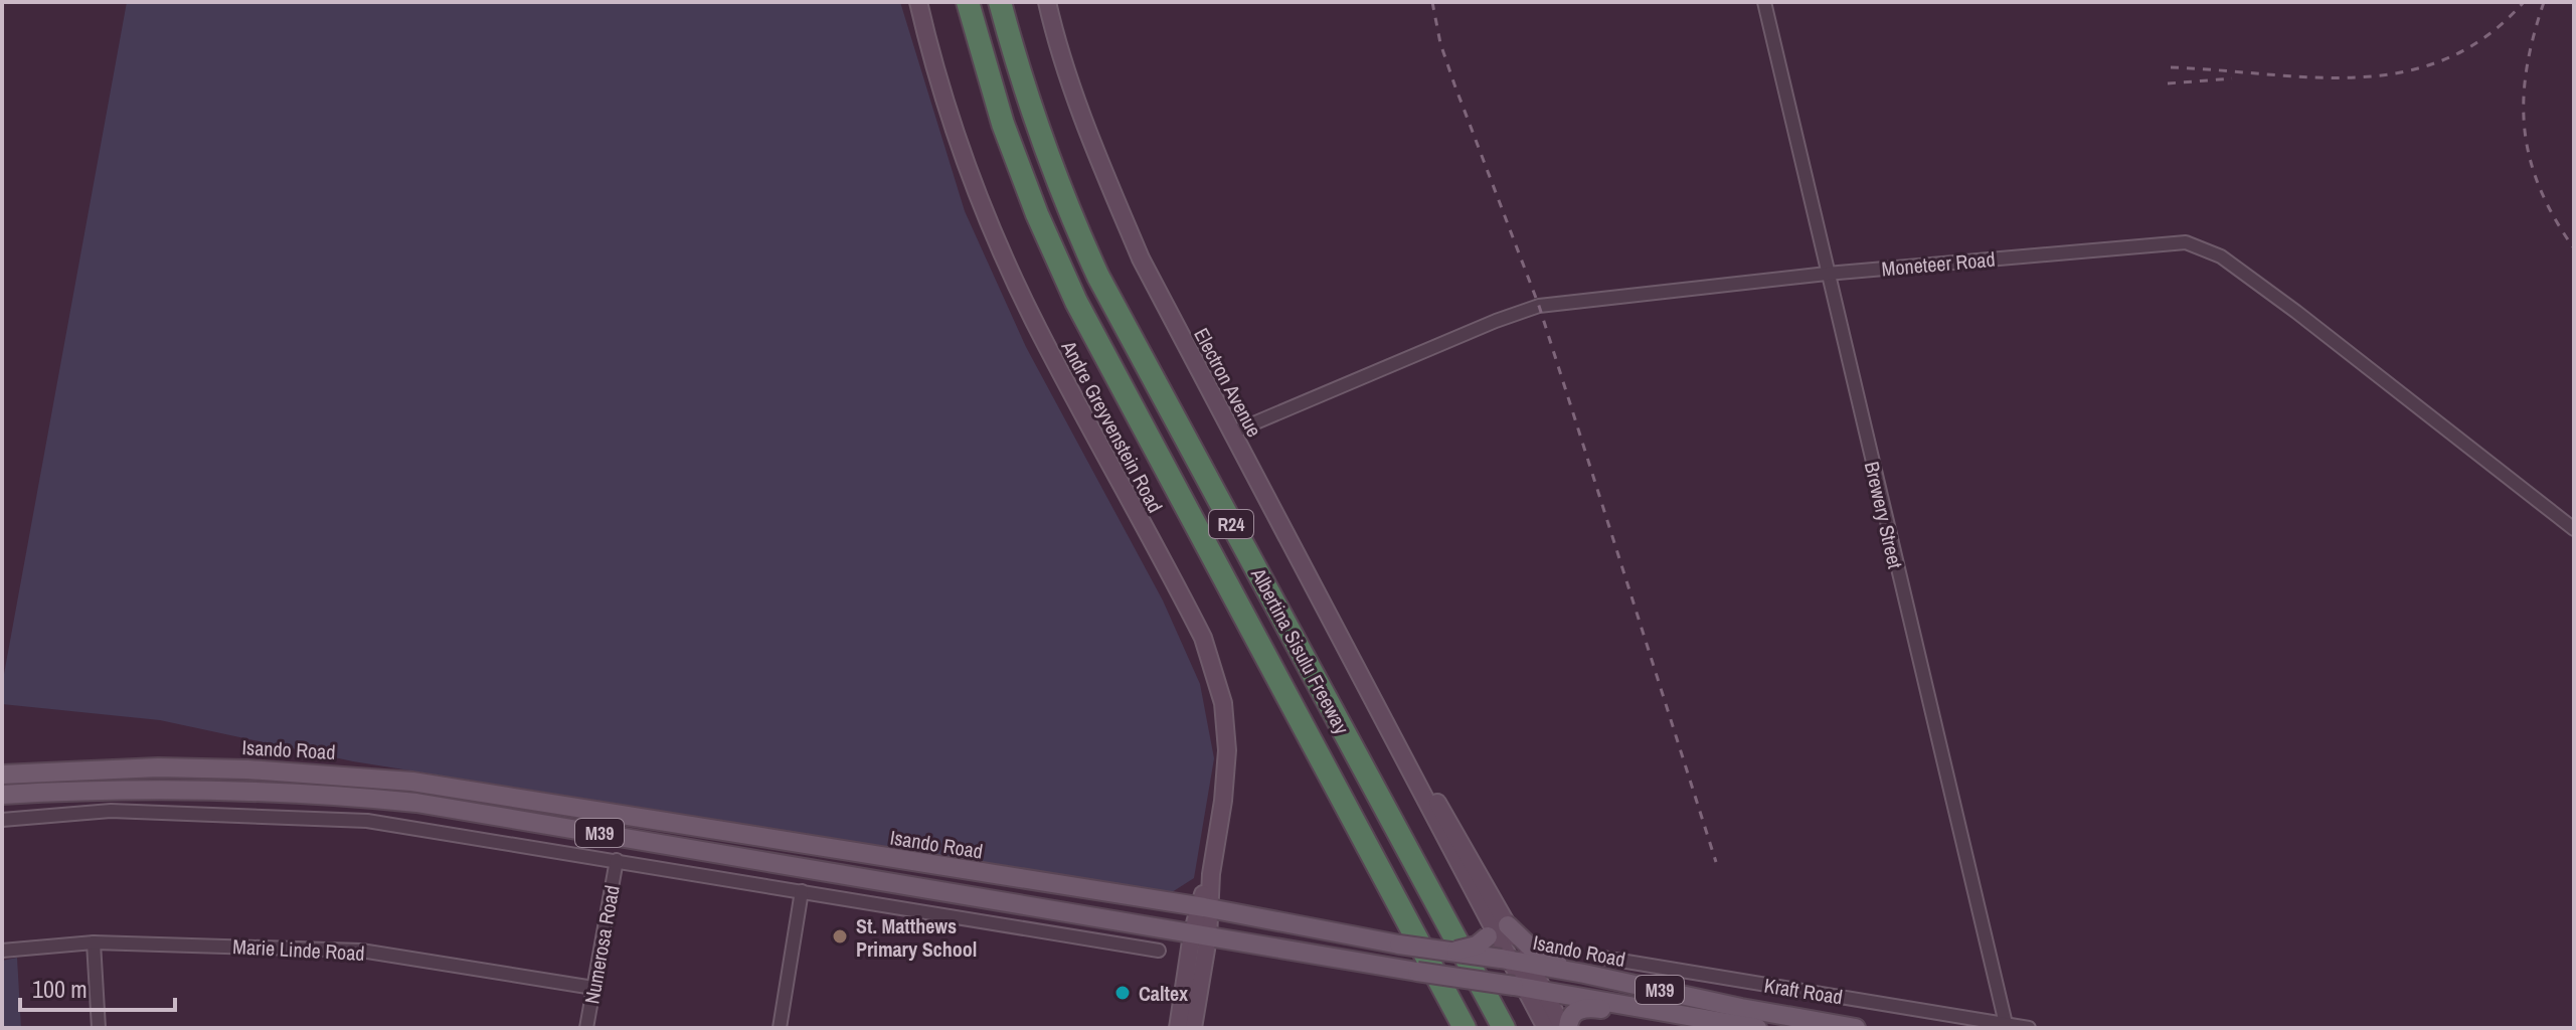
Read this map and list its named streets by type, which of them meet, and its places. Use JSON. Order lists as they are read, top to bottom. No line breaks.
{"streets":{"highway":["R24","Albertina Sisulu Freeway"],"main road":["Electron Avenue","Andre Greyvenstein Road","Isando Road","M39"],"street":["Moneteer Road","Brewery Street","Numerosa Road","Marie Linde Road","Kraft Road"]},"crossings":[["Moneteer Road","Electron Avenue"],["Moneteer Road","Brewery Street"],["Electron Avenue","Isando Road"],["Electron Avenue","M39"],["Andre Greyvenstein Road","Isando Road"],["Andre Greyvenstein Road","M39"],["Brewery Street","Kraft Road"],["Numerosa Road","Marie Linde Road"]],"places":["St. Matthews Primary School","Caltex"],"scale_bar":"100 m"}
